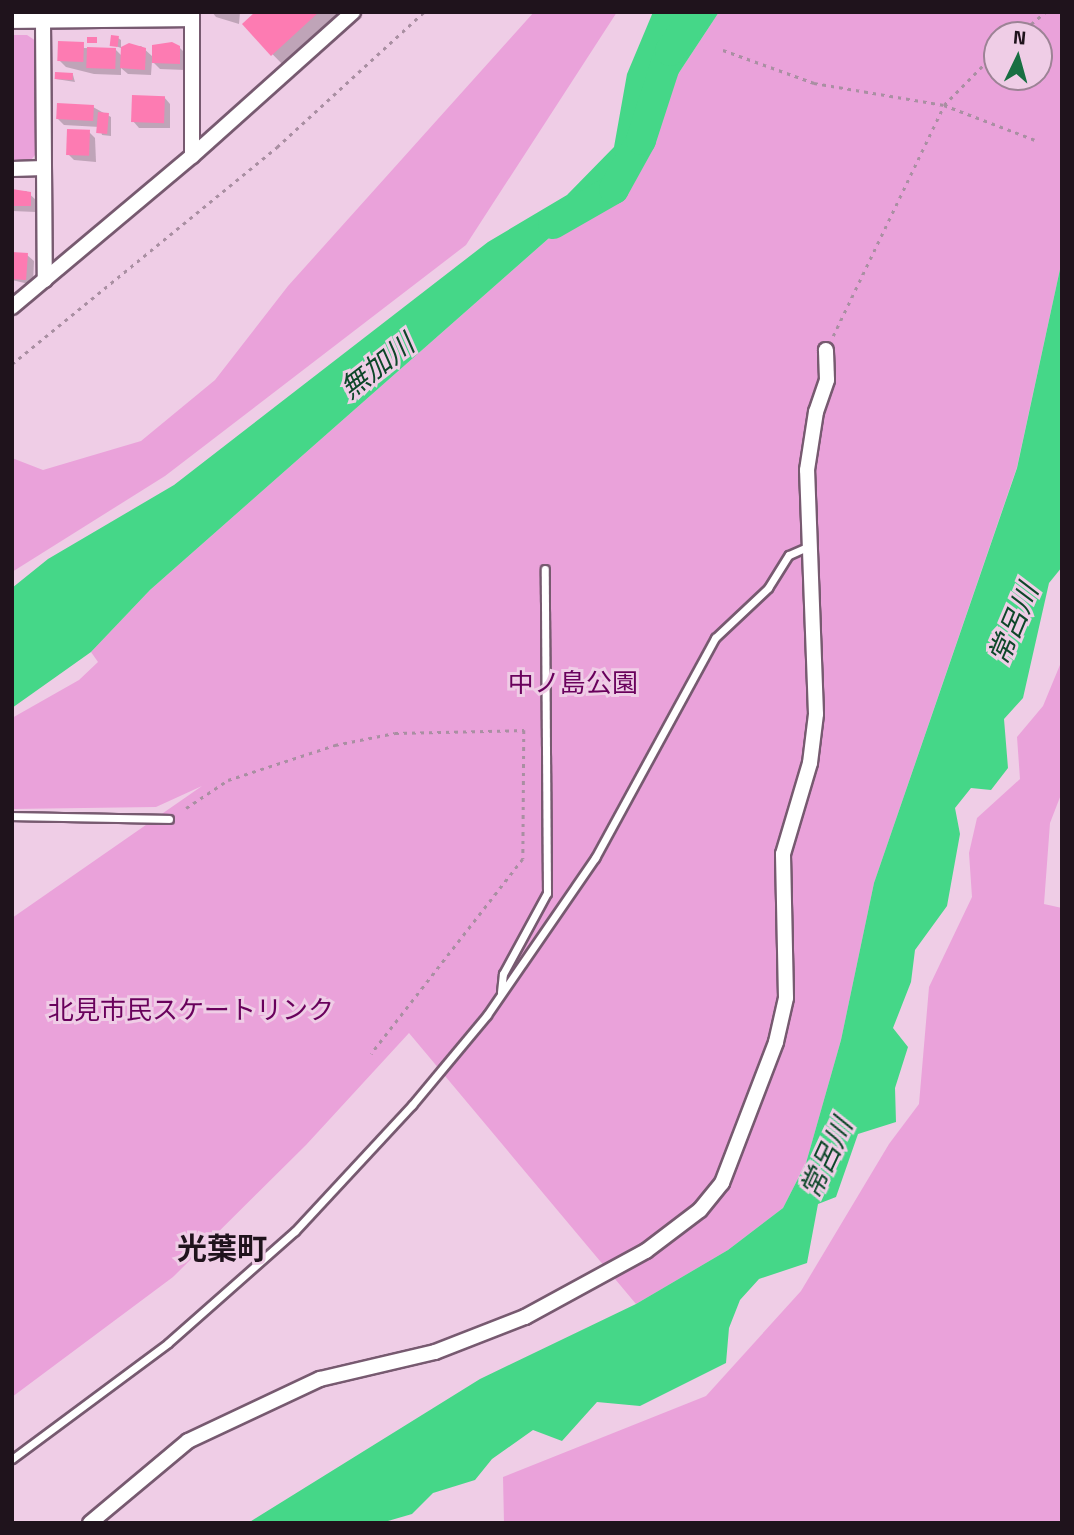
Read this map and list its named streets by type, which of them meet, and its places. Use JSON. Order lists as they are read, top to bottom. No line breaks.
{"districts":["光葉町"],"water":["無加川","常呂川"],"parks":["中ノ島公園","北見市民スケートリンク"],"north":"top"}
